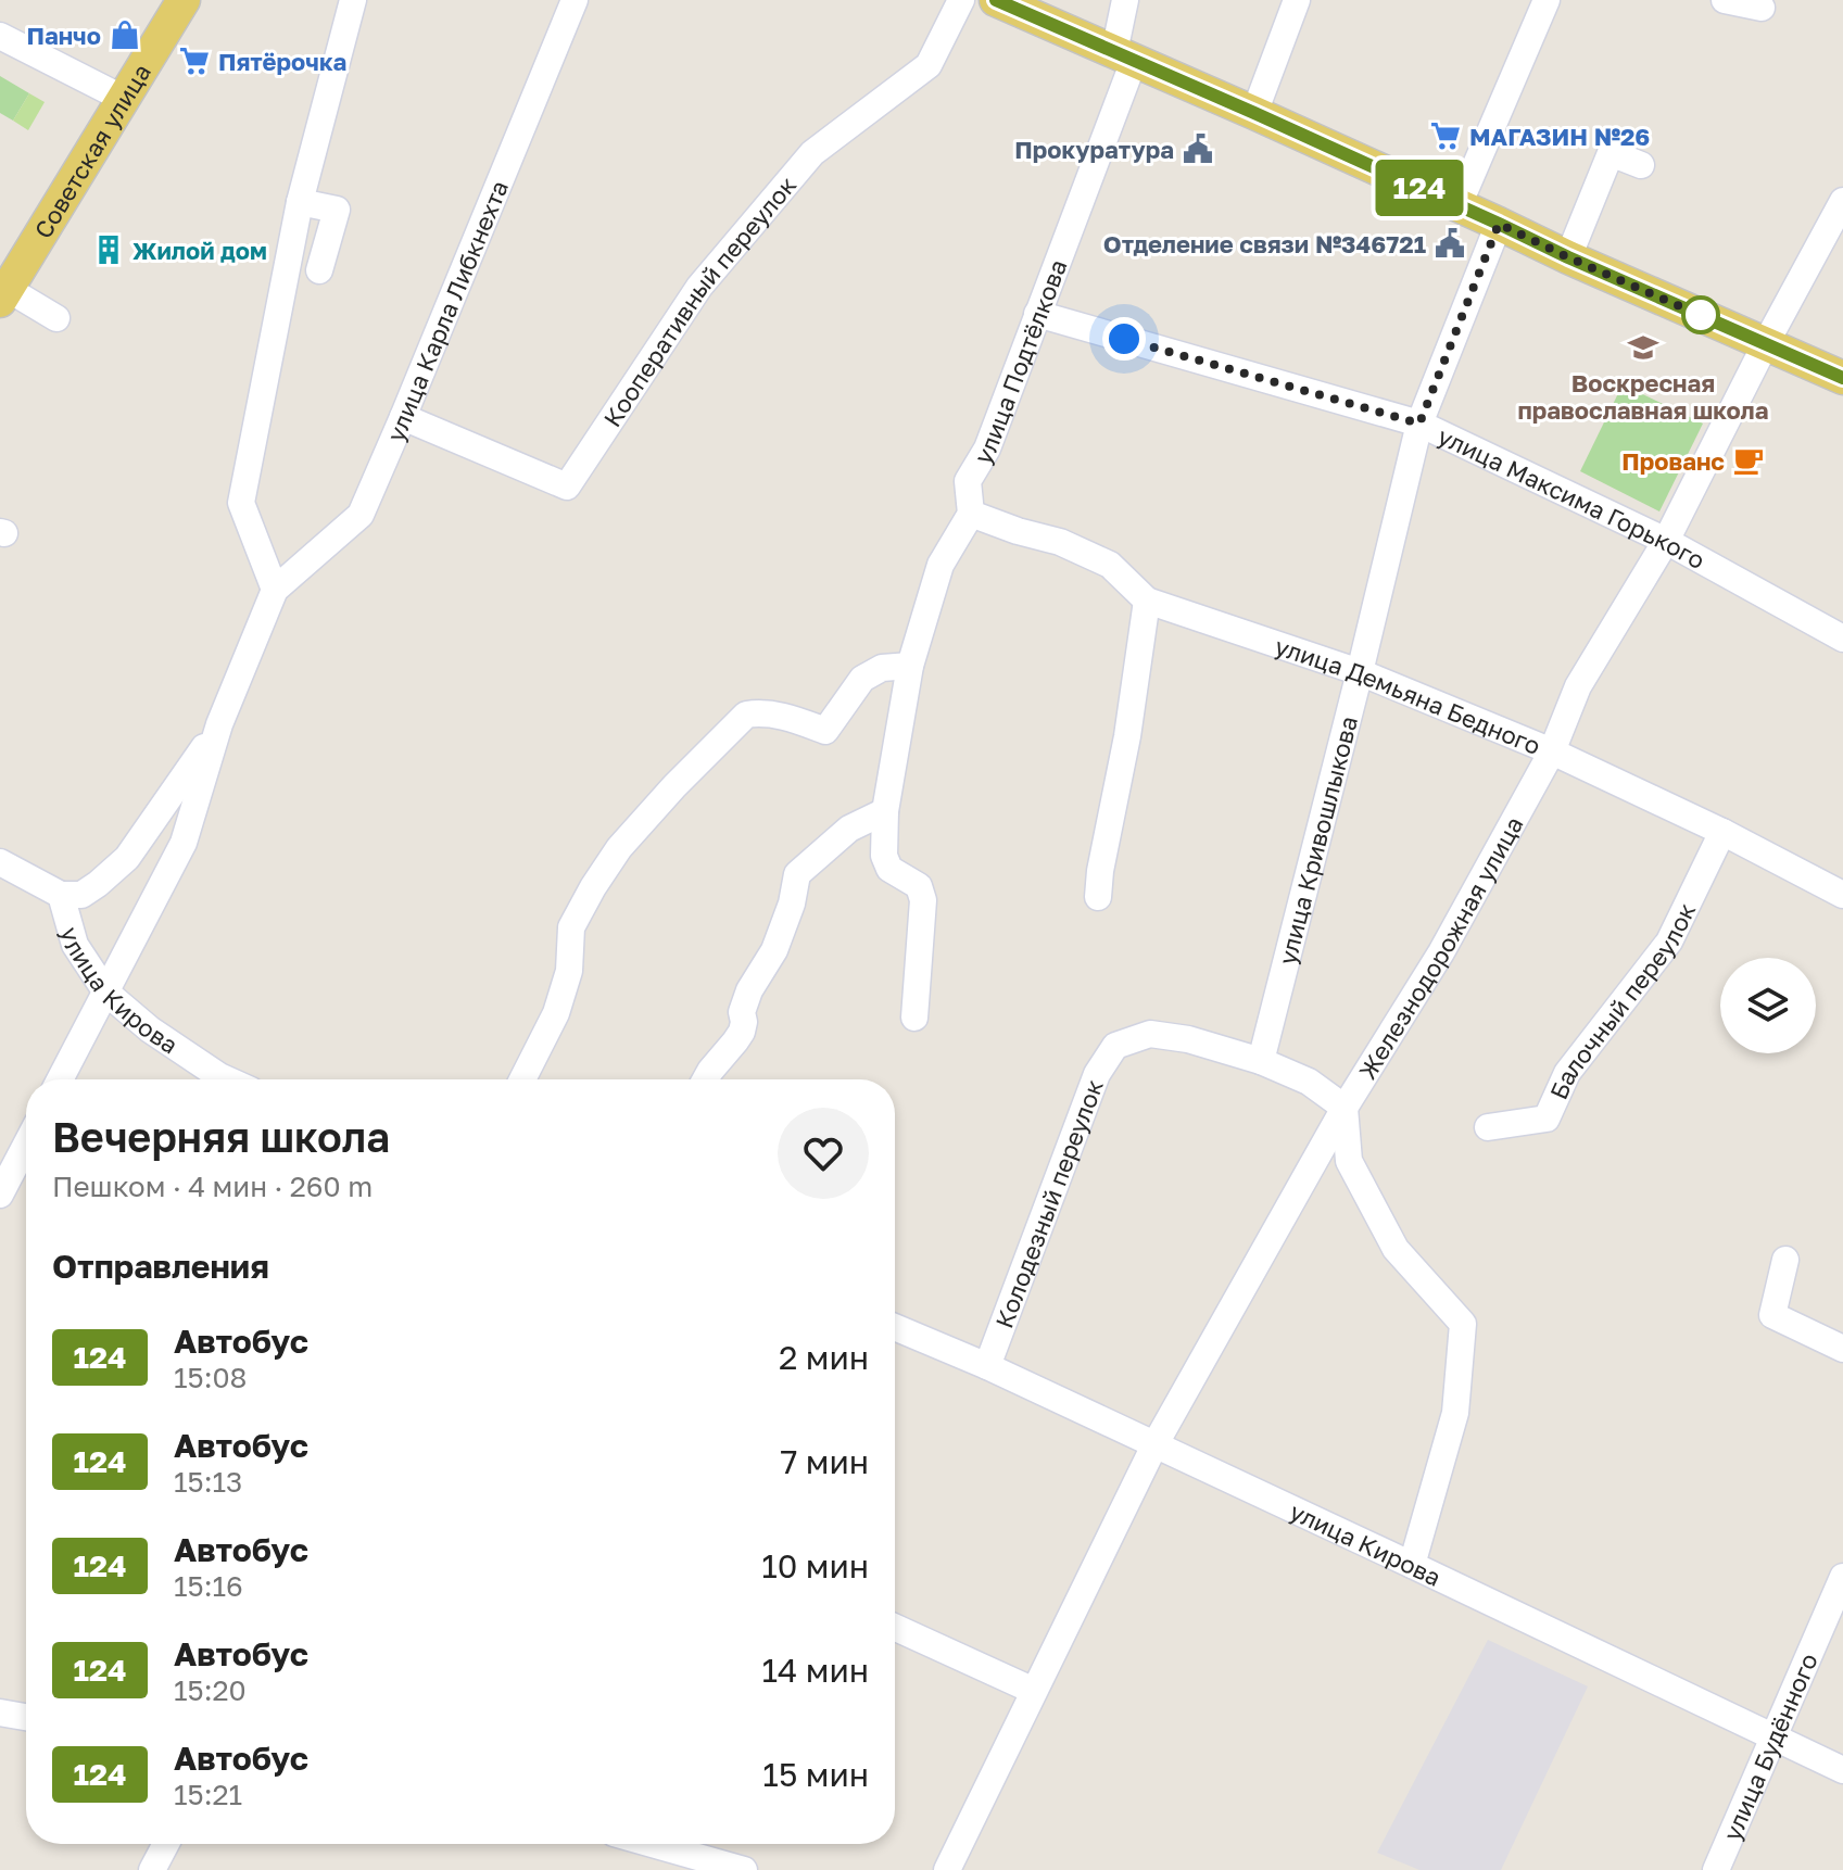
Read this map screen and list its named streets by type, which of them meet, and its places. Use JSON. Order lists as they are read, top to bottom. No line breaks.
{"streets":{"main road":["Советская улица"],"street":["Кооперативный переулок","улица Карла Либкнехта","улица Подтёлкова","улица Максима Горького","улица Демьяна Бедного","улица Кривошлыкова","Железнодорожная улица","улица Кирова","Балочный переулок","Колодезный переулок","улица Будённого"]},"crossings":[["Кооперативный переулок","улица Карла Либкнехта"],["улица Карла Либкнехта","улица Кирова"],["улица Подтёлкова","улица Максима Горького"],["улица Подтёлкова","улица Демьяна Бедного"],["улица Максима Горького","улица Кривошлыкова"],["улица Максима Горького","Железнодорожная улица"],["улица Демьяна Бедного","улица Кривошлыкова"],["улица Демьяна Бедного","Железнодорожная улица"],["улица Демьяна Бедного","Балочный переулок"],["улица Кривошлыкова","Колодезный переулок"],["Железнодорожная улица","улица Кирова"],["улица Кирова","Колодезный переулок"],["улица Кирова","улица Будённого"]],"places":{"shop":["Панчо"],"supermarket":["Пятёрочка","МАГАЗИН №26"],"public building":["Прокуратура","Отделение связи №346721"],"building":["Жилой дом"],"school or university":["Воскресная православная школа"],"cafe":["Прованс"]},"lines":["bus line 124"],"page":{"on_map":"124","heading":[["Вечерняя школа","Пешком · 4 мин · 260 m"],"Отправления"],"list":[{"mark":"124","name":"Автобус","note":"15:08","value":"2 мин"},{"mark":"124","name":"Автобус","note":"15:13","value":"7 мин"},{"mark":"124","name":"Автобус","note":"15:16","value":"10 мин"},{"mark":"124","name":"Автобус","note":"15:20","value":"14 мин"},{"mark":"124","name":"Автобус","note":"15:21","value":"15 мин"}]}}
